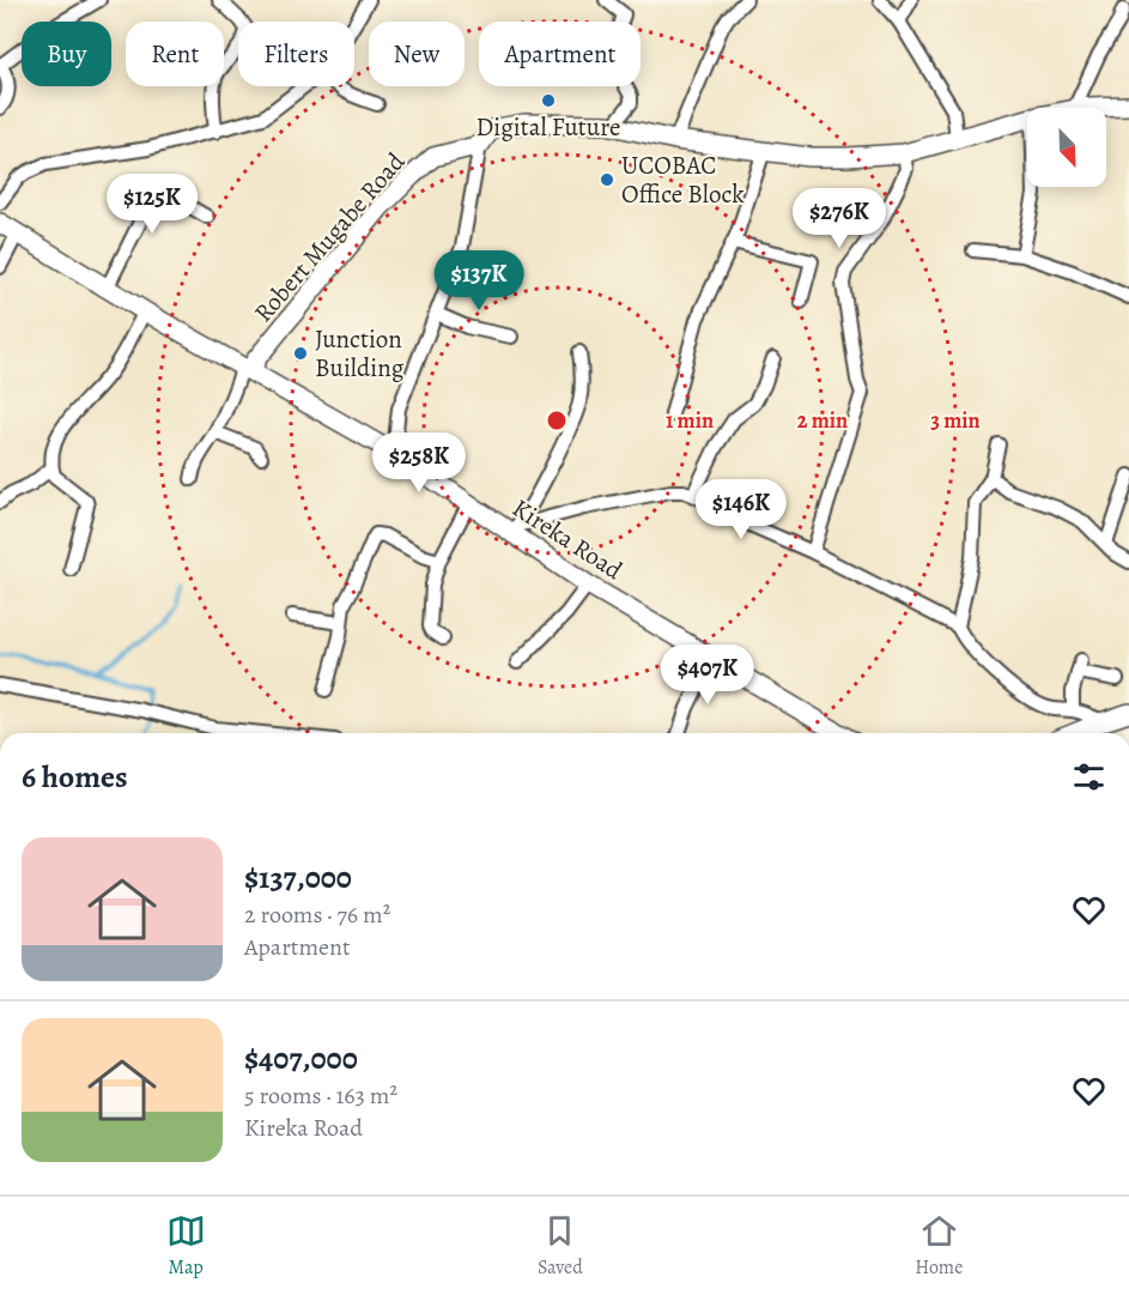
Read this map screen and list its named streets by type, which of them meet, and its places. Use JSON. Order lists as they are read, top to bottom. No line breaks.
{"streets":{"street":["Robert Mugabe Road","Kireka Road"]},"crossings":[["Robert Mugabe Road","Kireka Road"]],"places":["Digital Future","UCOBAC Office Block","Junction Building"],"north":"bottom right","page":{"chip":["Buy","Rent","Filters","New","Apartment"],"price":["$125K","$276K","$137K","$258K","$146K","$407K"],"heading":"6 homes","list":[{"name":"$137,000","note":"2 rooms · 76 m² · Apartment"},{"name":"$407,000","note":"5 rooms · 163 m² · Kireka Road"}],"tabs":["Map","Saved","Home"]},"rings":["1 min","2 min","3 min"]}
